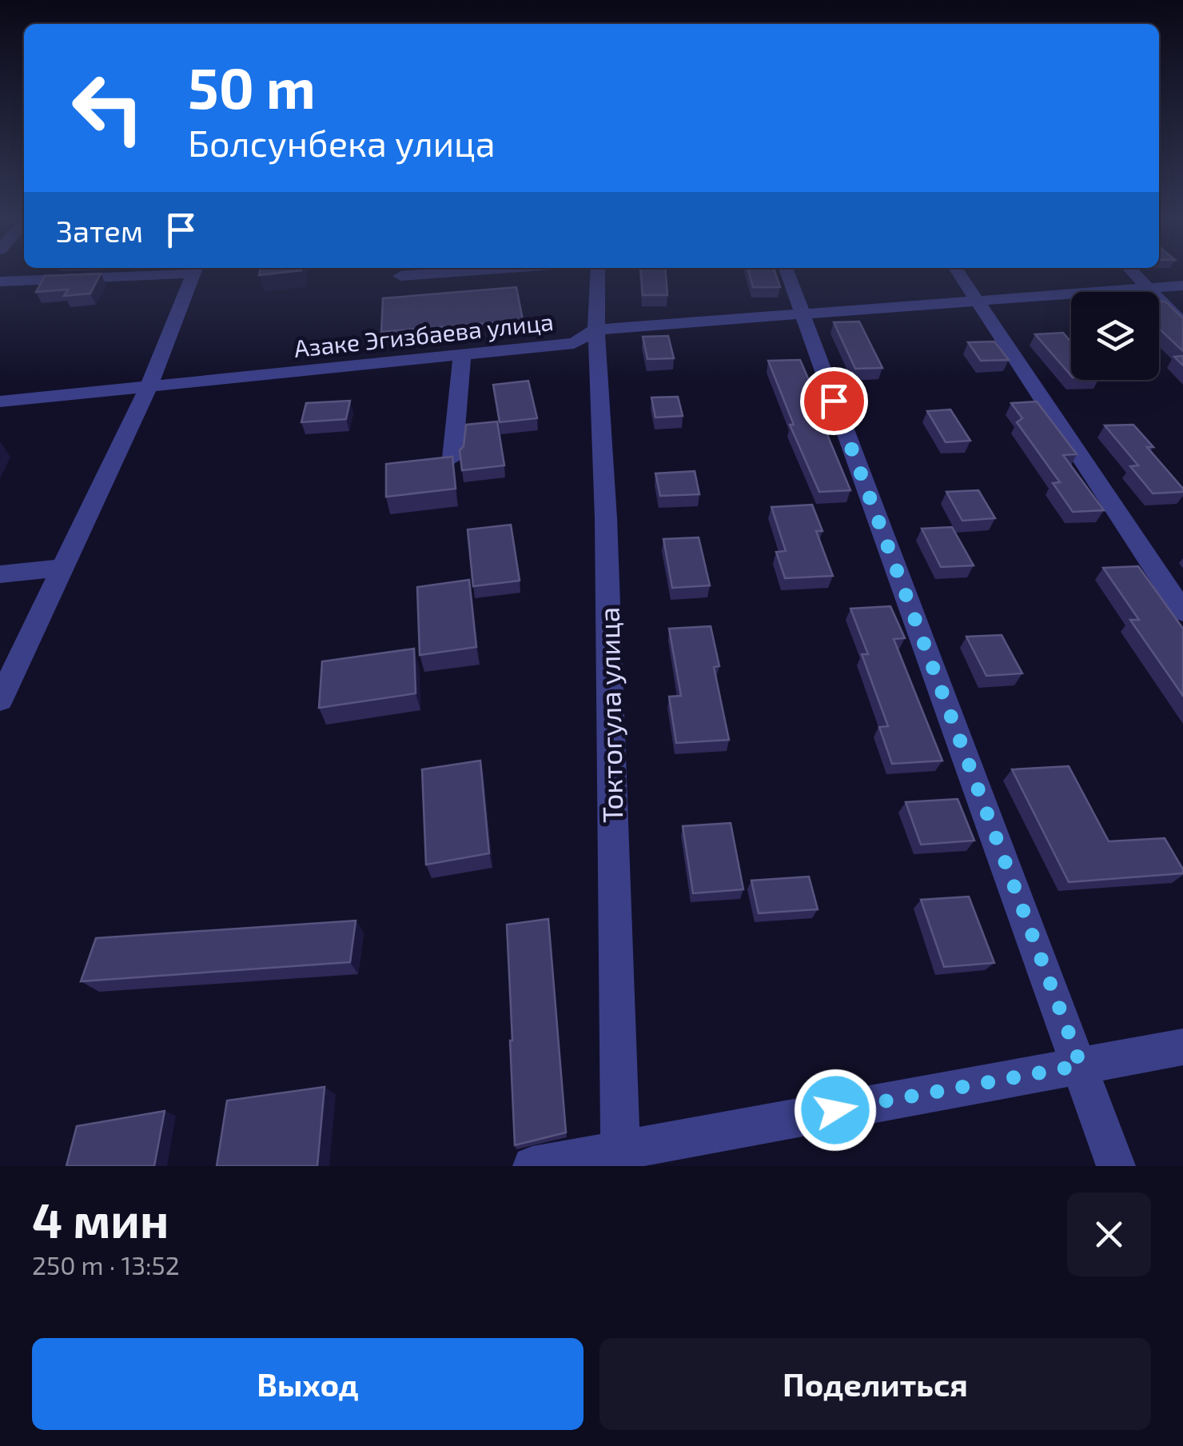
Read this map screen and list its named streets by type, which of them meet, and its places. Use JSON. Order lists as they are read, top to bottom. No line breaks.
{"streets":{"street":["Азаке Эгизбаева улица","Токтогула улица"]},"crossings":[["Азаке Эгизбаева улица","Токтогула улица"]],"page":{"turn":["50 m","Болсунбека улица"],"then":"Затем","heading":["4 мин","250 m · 13:52"],"buttons":["Выход","Поделиться"]}}
